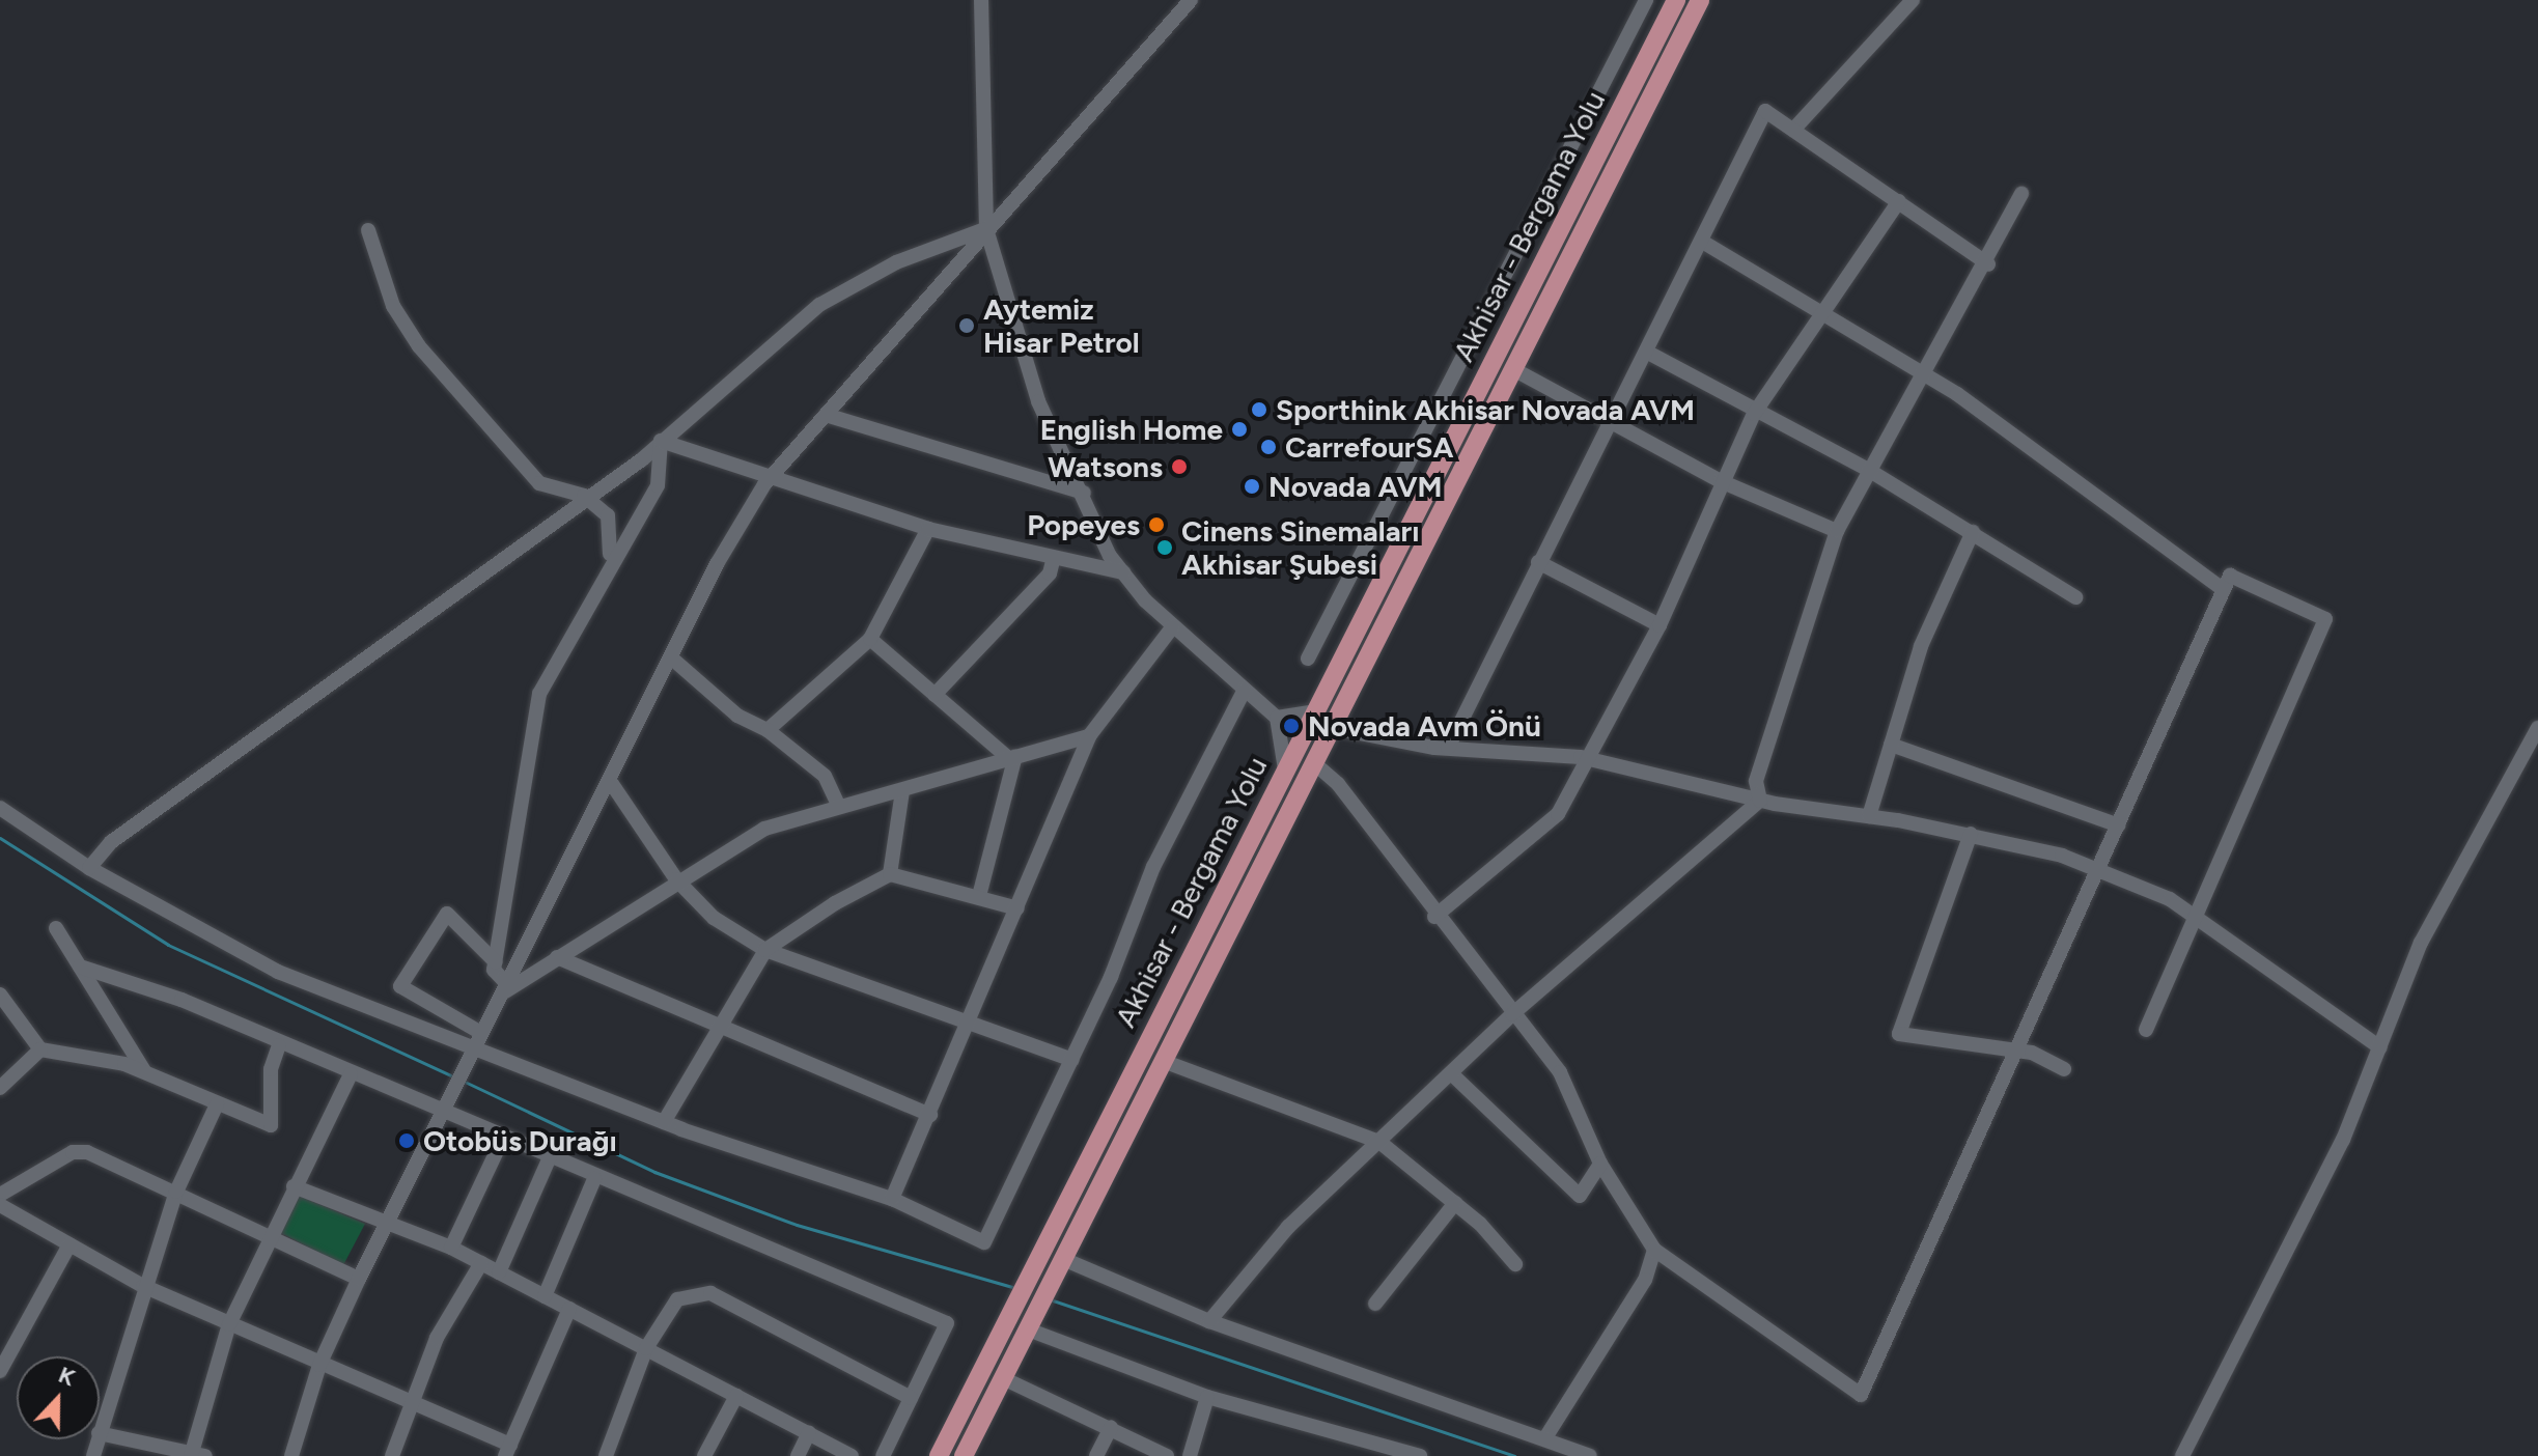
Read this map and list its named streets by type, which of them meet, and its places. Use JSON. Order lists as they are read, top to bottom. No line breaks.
{"streets":{"main road":["Akhisar - Bergama Yolu"]},"places":["Aytemiz Hisar Petrol","Sporthink Akhisar Novada AVM","English Home","CarrefourSA","Watsons","Novada AVM","Popeyes","Cinens Sinemaları Akhisar Şubesi","Novada Avm Önü","Otobüs Durağı"],"north":"top"}
